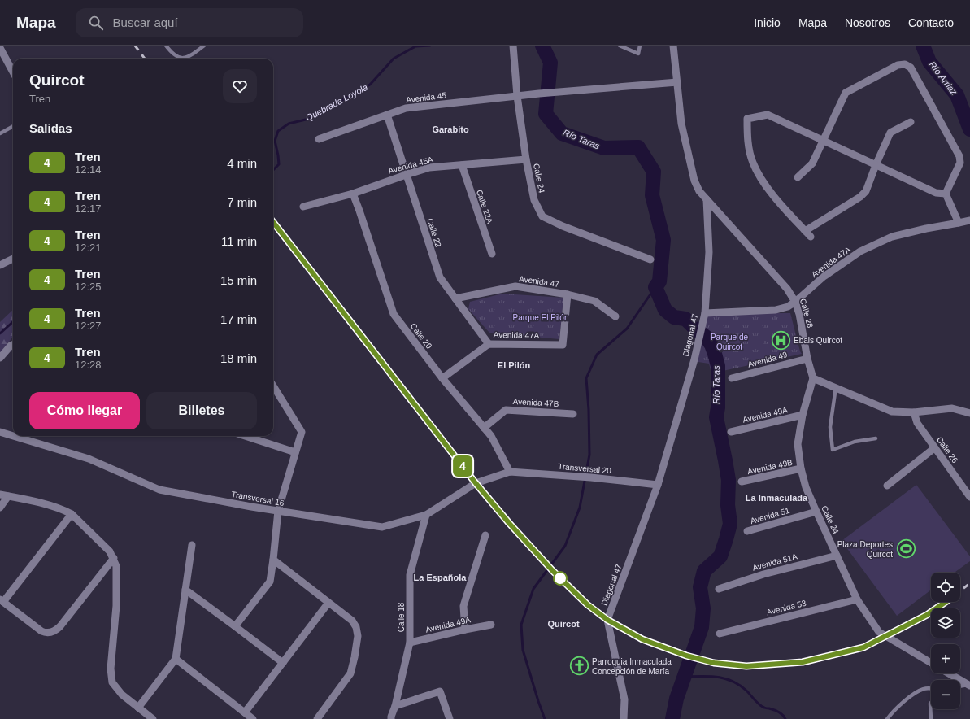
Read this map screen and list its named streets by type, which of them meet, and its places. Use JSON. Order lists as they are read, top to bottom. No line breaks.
{"streets":{"street":["Avenida 45","Avenida 45A","Calle 24","Calle 22A","Calle 22","Avenida 47A","Avenida 47","Calle 28","Diagonal 47","Calle 20","Avenida 49","Avenida 47B","Avenida 49A","Calle 26","Avenida 49B","Transversal 20","Transversal 16","Avenida 51","Avenida 51A","Avenida 53","Calle 18"]},"crossings":[["Avenida 45","Calle 24"],["Avenida 45","Calle 22"],["Avenida 45A","Calle 24"],["Avenida 45A","Calle 22A"],["Avenida 45A","Calle 22"],["Avenida 45A","Calle 20"],["Calle 24","Calle 28"],["Calle 24","Avenida 49A"],["Calle 24","Avenida 49B"],["Calle 24","Avenida 51"],["Calle 24","Avenida 51A"],["Calle 24","Avenida 53"],["Calle 22","Avenida 47A"],["Calle 22","Avenida 47"],["Avenida 47A","Avenida 47"],["Avenida 47A","Calle 28"],["Avenida 47A","Diagonal 47"],["Avenida 47A","Calle 20"],["Calle 28","Diagonal 47"],["Calle 28","Avenida 49"],["Diagonal 47","Transversal 20"],["Calle 20","Avenida 47B"],["Calle 20","Transversal 20"],["Calle 20","Transversal 16"],["Avenida 49A","Calle 18"],["Transversal 20","Transversal 16"],["Transversal 16","Calle 18"]],"districts":["Garabito","El Pilón","La Inmaculada","La Española","Quircot"],"water":["Río Arriaz","Quebrada Loyola","Río Taras"],"parks":["Parque El Pilón","Parque de Quircot"],"places":{"hospital":["Ebais Quircot"],"sports":["Plaza Deportes Quircot"],"church":["Parroquia Inmaculada Concepción de María"]},"page":{"header":"Mapa","search":"Buscar aquí","nav":["Inicio","Mapa","Nosotros","Contacto"],"on_map":"4","heading":[["Quircot","Tren"],"Salidas"],"list":[{"mark":"4","name":"Tren","note":"12:14","value":"4 min"},{"mark":"4","name":"Tren","note":"12:17","value":"7 min"},{"mark":"4","name":"Tren","note":"12:21","value":"11 min"},{"mark":"4","name":"Tren","note":"12:25","value":"15 min"},{"mark":"4","name":"Tren","note":"12:27","value":"17 min"},{"mark":"4","name":"Tren","note":"12:28","value":"18 min"}],"buttons":["Cómo llegar","Billetes"],"map_buttons":["+","−"]}}
